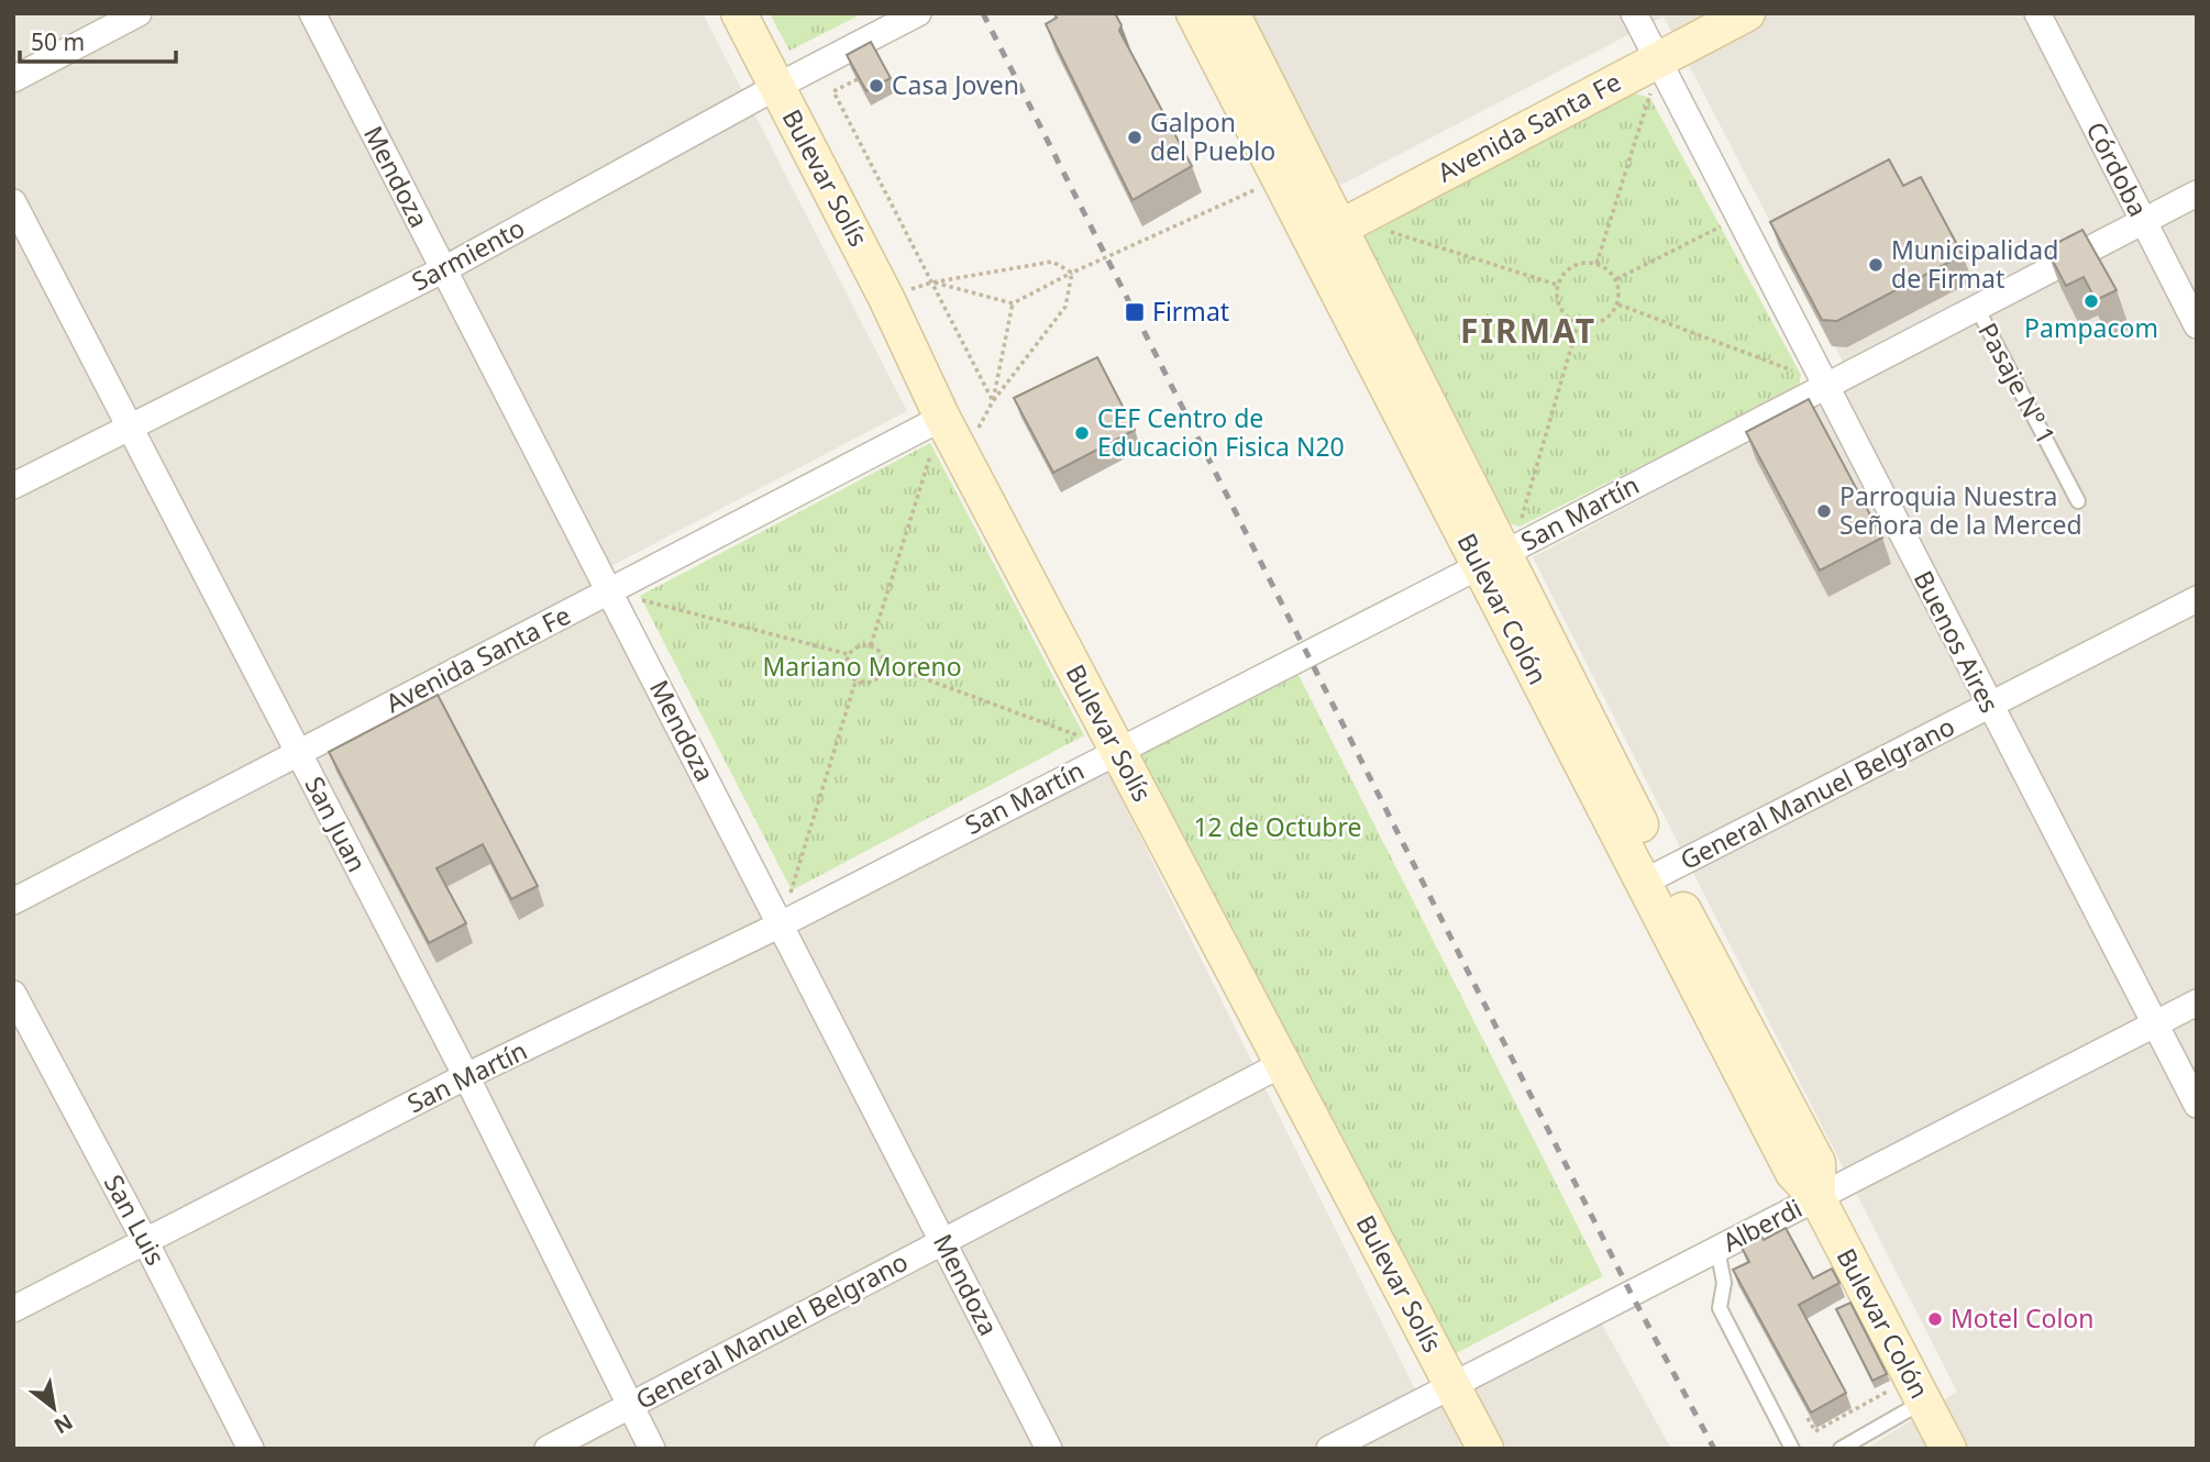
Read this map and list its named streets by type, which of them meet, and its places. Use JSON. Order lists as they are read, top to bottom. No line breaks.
{"streets":{"street":["Avenida Santa Fe","Córdoba","Mendoza","Bulevar Solís","Sarmiento","San Martín","Bulevar Colón","Buenos Aires","General Manuel Belgrano","San Juan","San Luis","Alberdi"],"lane":["Pasaje Nº 1"]},"crossings":[["Avenida Santa Fe","Mendoza"],["Avenida Santa Fe","Bulevar Solís"],["Avenida Santa Fe","Bulevar Colón"],["Avenida Santa Fe","Buenos Aires"],["Avenida Santa Fe","San Juan"],["Córdoba","San Martín"],["Mendoza","Sarmiento"],["Mendoza","San Martín"],["Mendoza","General Manuel Belgrano"],["Bulevar Solís","Sarmiento"],["Bulevar Solís","San Martín"],["Bulevar Solís","General Manuel Belgrano"],["Bulevar Solís","Alberdi"],["Sarmiento","San Juan"],["Pasaje Nº 1","San Martín"],["San Martín","Bulevar Colón"],["San Martín","Buenos Aires"],["San Martín","San Juan"],["San Martín","San Luis"],["Bulevar Colón","General Manuel Belgrano"],["Bulevar Colón","Alberdi"],["Buenos Aires","General Manuel Belgrano"],["Buenos Aires","Alberdi"],["General Manuel Belgrano","San Juan"]],"districts":["FIRMAT"],"parks":["Mariano Moreno","12 de Octubre"],"places":{"other":["Casa Joven","Galpon del Pueblo","Municipalidad de Firmat","Pampacom","CEF Centro de Educacion Fisica N20","Parroquia Nuestra Señora de la Merced","Motel Colon"],"transit":["Firmat"]},"scale_bar":"50 m","north":"bottom right"}
